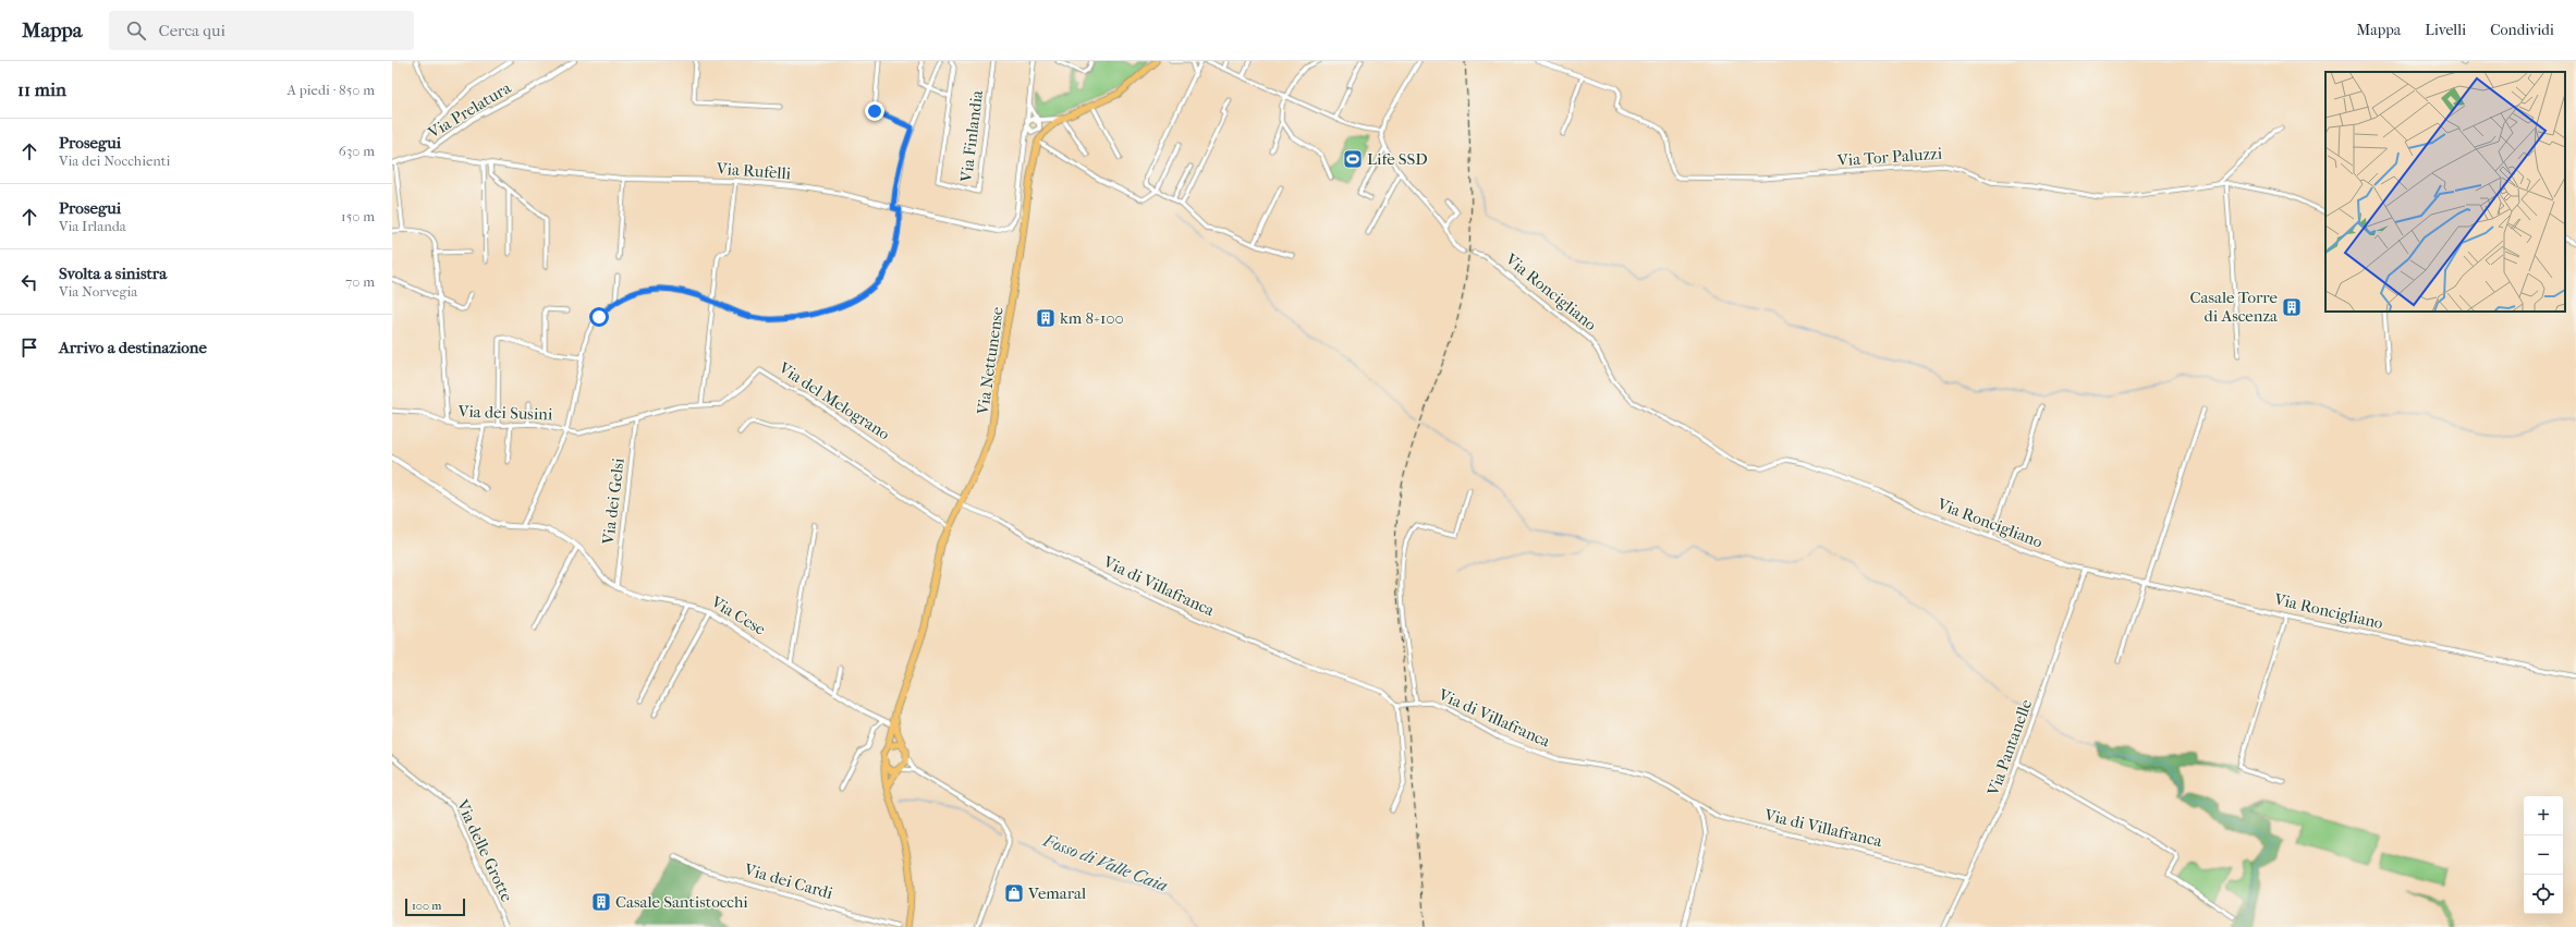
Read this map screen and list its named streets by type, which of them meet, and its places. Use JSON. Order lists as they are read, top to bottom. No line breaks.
{"streets":{"main road":["Via Nettunense"],"street":["Via Prelatura","Via Finlandia","Via Tor Paluzzi","Via Rufelli","Via Roncigliano","Via del Melograno","Via dei Susini","Via dei Gelsi","Via di Villafranca","Via Cese","Via Pantanelle","Via delle Grotte","Via dei Cardi"]},"crossings":[["Via Prelatura","Via Rufelli"],["Via Roncigliano","Via Pantanelle"],["Via Nettunense","Via del Melograno"],["Via Nettunense","Via di Villafranca"],["Via Nettunense","Via Cese"],["Via del Melograno","Via dei Susini"],["Via del Melograno","Via dei Gelsi"],["Via del Melograno","Via di Villafranca"],["Via dei Gelsi","Via Cese"],["Via di Villafranca","Via Pantanelle"]],"water":["Fosso di Valle Caia"],"places":{"sports":["Life SSD"],"building":["Casale Torre di Ascenza","km 8+100","Casale Santistocchi"],"shop":["Vemaral"]},"scale_bar":"100 m","page":{"header":"Mappa","search":"Cerca qui","nav":["Mappa","Livelli","Condividi"],"heading":["11 min","A piedi · 850 m"],"list":[["Prosegui","Via dei Nocchienti","630 m"],["Prosegui","Via Irlanda","150 m"],["Svolta a sinistra","Via Norvegia","70 m"],"Arrivo a destinazione"],"map_buttons":["+","−"],"scale":"100 m"}}
